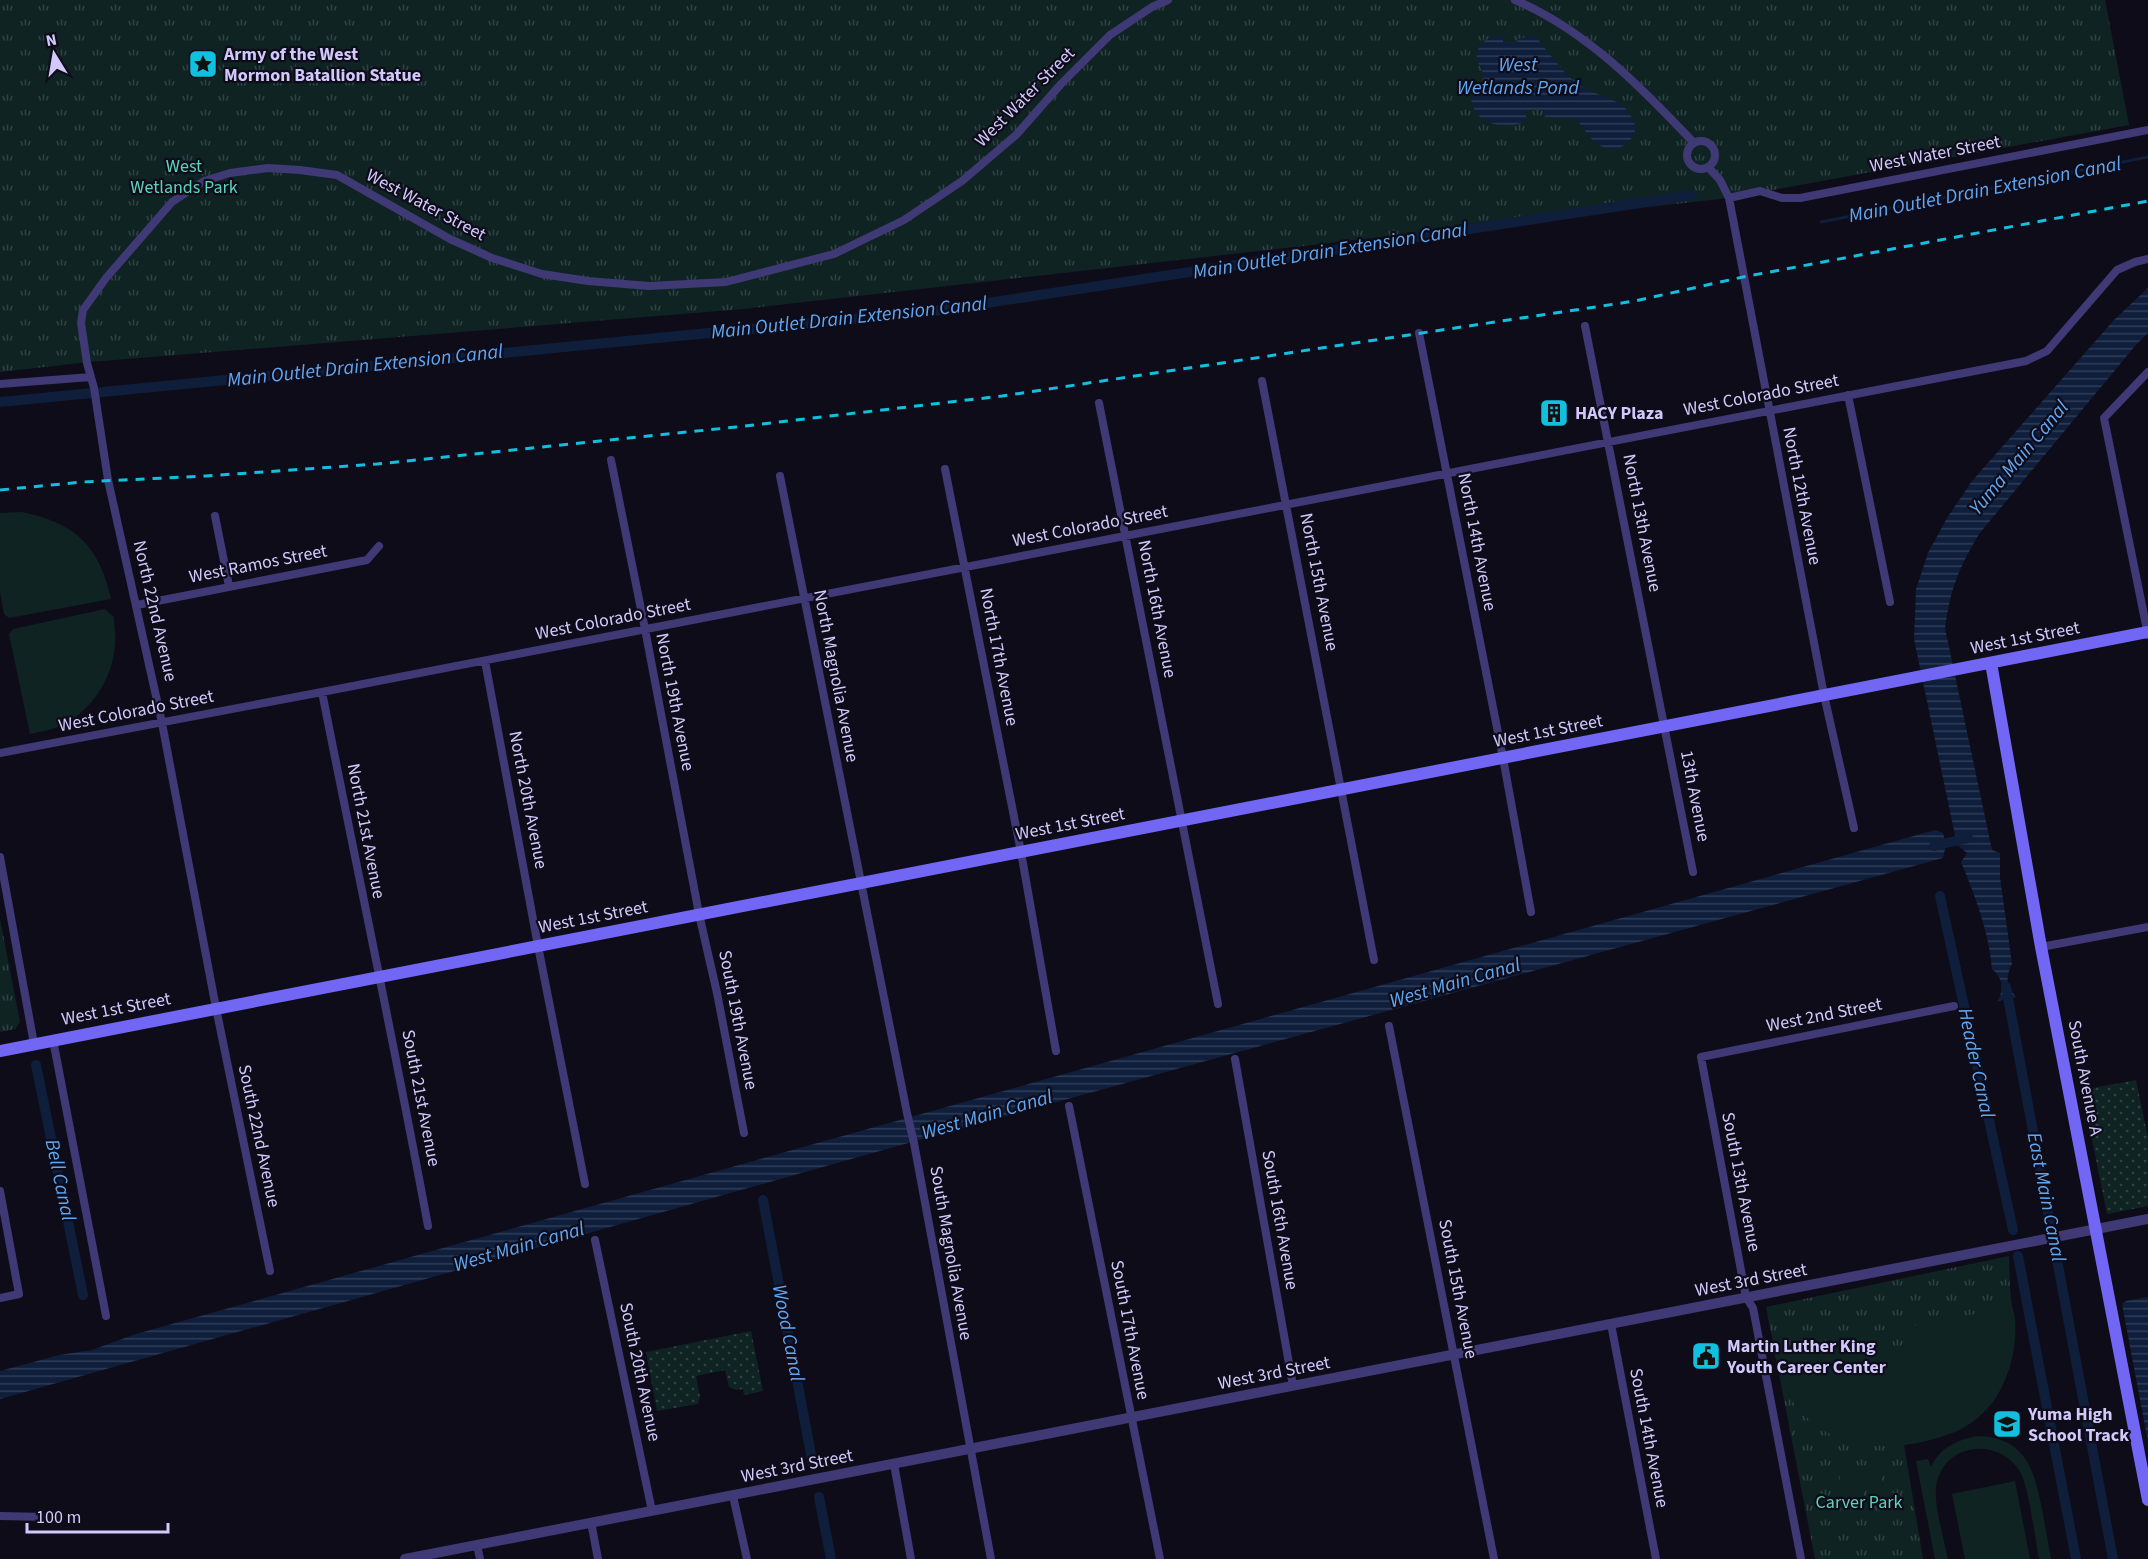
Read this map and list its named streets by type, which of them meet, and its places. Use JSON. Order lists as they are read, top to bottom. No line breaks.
{"streets":{"main road":["West 1st Street","South Avenue A"],"street":["West Water Street","West Colorado Street","North 12th Avenue","North 13th Avenue","North 14th Avenue","West Ramos Street","North 15th Avenue","North 16th Avenue","North 22nd Avenue","North 17th Avenue","North Magnolia Avenue","North 19th Avenue","13th Avenue","North 20th Avenue","North 21st Avenue","West 2nd Street","South 19th Avenue","South 21st Avenue","South 22nd Avenue","South 13th Avenue","South 16th Avenue","South Magnolia Avenue","West 3rd Street","South 15th Avenue","South 17th Avenue","South 20th Avenue","South 14th Avenue"]},"crossings":[["West Water Street","North 12th Avenue"],["West Water Street","North 22nd Avenue"],["West Colorado Street","North 12th Avenue"],["West Colorado Street","North 13th Avenue"],["West Colorado Street","North 14th Avenue"],["West Colorado Street","North 15th Avenue"],["West Colorado Street","North 16th Avenue"],["West Colorado Street","North 22nd Avenue"],["West Colorado Street","North 17th Avenue"],["West Colorado Street","North Magnolia Avenue"],["West Colorado Street","North 19th Avenue"],["West Colorado Street","North 20th Avenue"],["West Colorado Street","North 21st Avenue"],["North 12th Avenue","West 1st Street"],["North 13th Avenue","West 1st Street"],["North 13th Avenue","13th Avenue"],["North 14th Avenue","West 1st Street"],["West Ramos Street","North 22nd Avenue"],["North 15th Avenue","West 1st Street"],["North 16th Avenue","West 1st Street"],["North 22nd Avenue","West 1st Street"],["North 22nd Avenue","South 22nd Avenue"],["West 1st Street","North 17th Avenue"],["West 1st Street","North Magnolia Avenue"],["West 1st Street","North 19th Avenue"],["West 1st Street","13th Avenue"],["West 1st Street","North 20th Avenue"],["West 1st Street","North 21st Avenue"],["West 1st Street","South 19th Avenue"],["West 1st Street","South Avenue A"],["West 1st Street","South 21st Avenue"],["West 1st Street","South 22nd Avenue"],["West 1st Street","South Magnolia Avenue"],["North Magnolia Avenue","South Magnolia Avenue"],["North 19th Avenue","South 19th Avenue"],["North 21st Avenue","South 21st Avenue"],["West 2nd Street","South 13th Avenue"],["South Avenue A","West 3rd Street"],["South 13th Avenue","West 3rd Street"],["South 16th Avenue","West 3rd Street"],["South Magnolia Avenue","West 3rd Street"],["West 3rd Street","South 15th Avenue"],["West 3rd Street","South 17th Avenue"],["West 3rd Street","South 20th Avenue"],["West 3rd Street","South 14th Avenue"]],"water":["West Wetlands Pond","Main Outlet Drain Extension Canal","Yuma Main Canal","West Main Canal","Header Canal","Bell Canal","East Main Canal","Wood Canal"],"parks":["West Wetlands Park","Carver Park"],"places":{"place":["Army of the West Mormon Batallion Statue"],"building":["HACY Plaza"],"public building":["Martin Luther King Youth Career Center"],"school or university":["Yuma High School Track"]},"scale_bar":"100 m","north":"top"}
